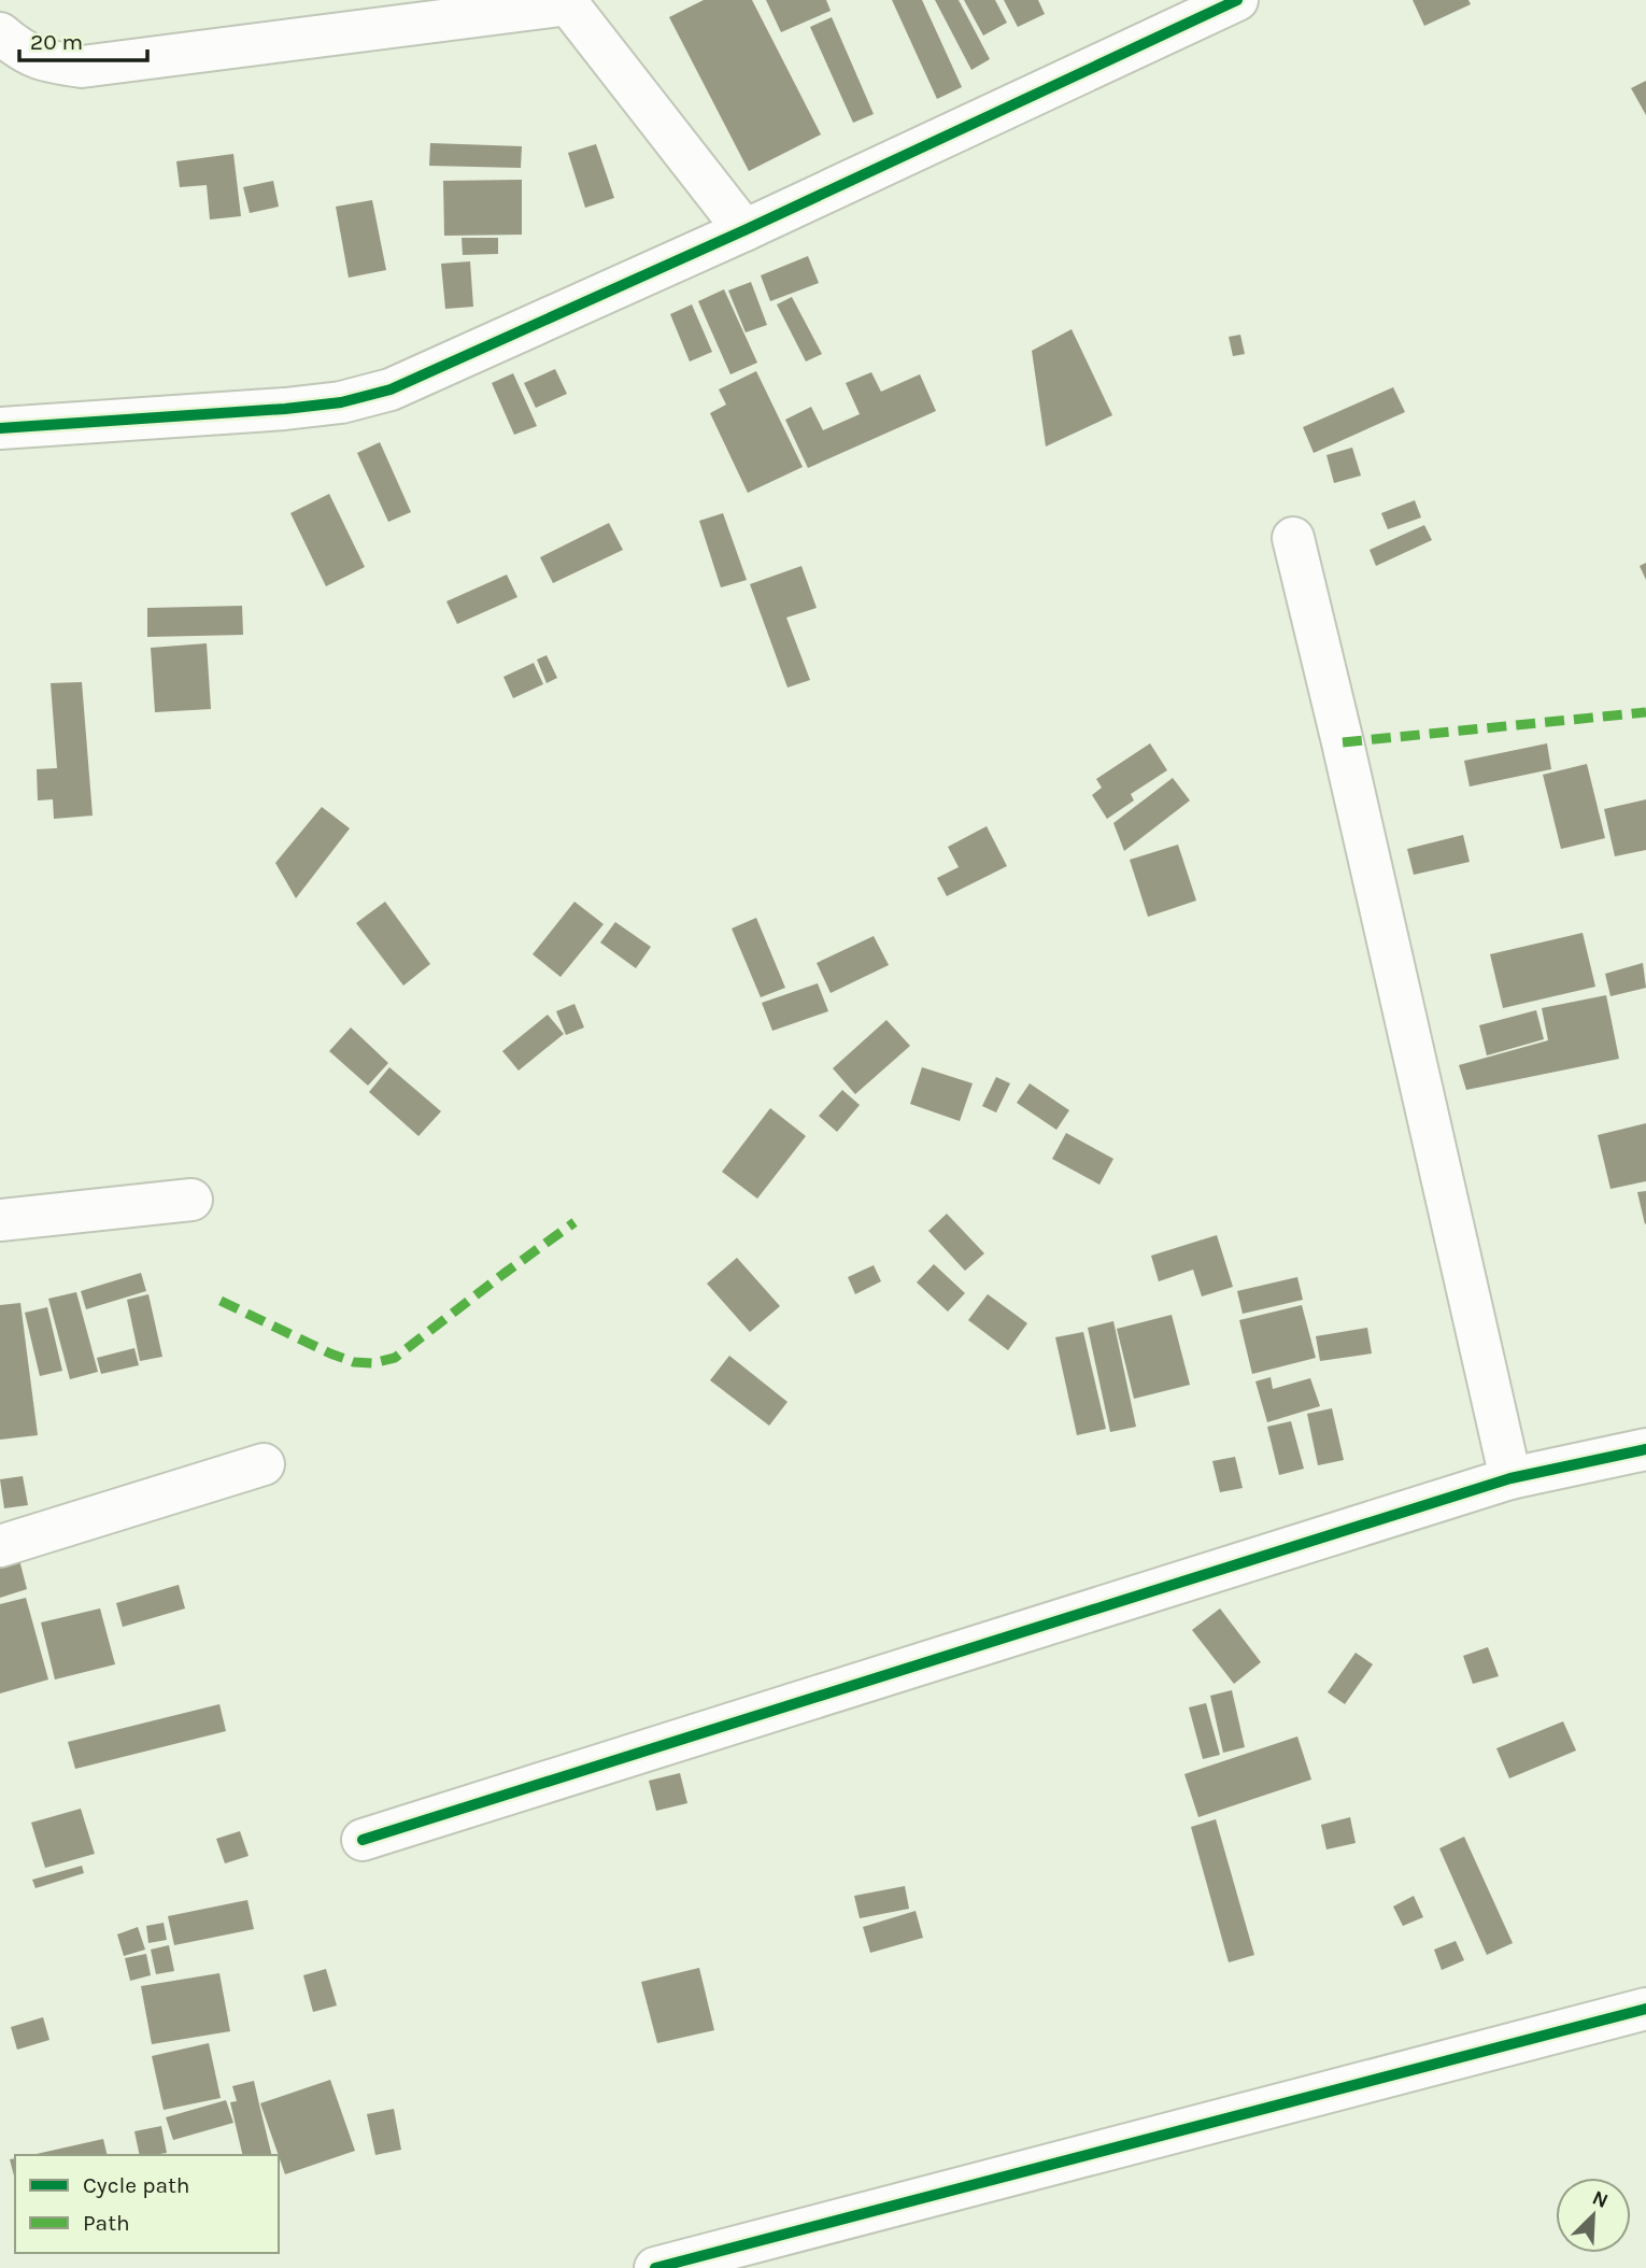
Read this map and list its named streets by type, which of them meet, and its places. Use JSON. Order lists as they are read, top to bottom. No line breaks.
{"legend":["Cycle path","Path"],"scale_bar":"20 m","north":"top right"}
